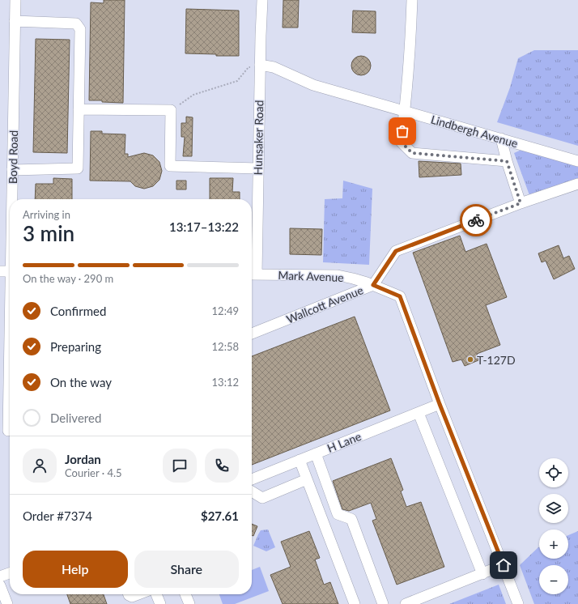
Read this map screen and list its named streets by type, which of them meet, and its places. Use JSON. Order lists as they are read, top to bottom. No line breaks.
{"streets":{"street":["Lindbergh Avenue","Hunsaker Road","Boyd Road","Mark Avenue","Wallcott Avenue","H Lane"]},"crossings":[["Lindbergh Avenue","Hunsaker Road"],["Hunsaker Road","Mark Avenue"],["Mark Avenue","Wallcott Avenue"],["Mark Avenue","H Lane"]],"places":["T-127D"],"page":{"heading":["3 min","Arriving in","13:17–13:22"],"panel":["Jordan","Courier · 4.5","Order #7374","$27.61"],"bar":"On the way · 290 m","list":[["Confirmed","12:49"],["Preparing","12:58"],["On the way","13:12"],"Delivered"],"map_buttons":["+","−"],"buttons":["Help","Share"]}}
